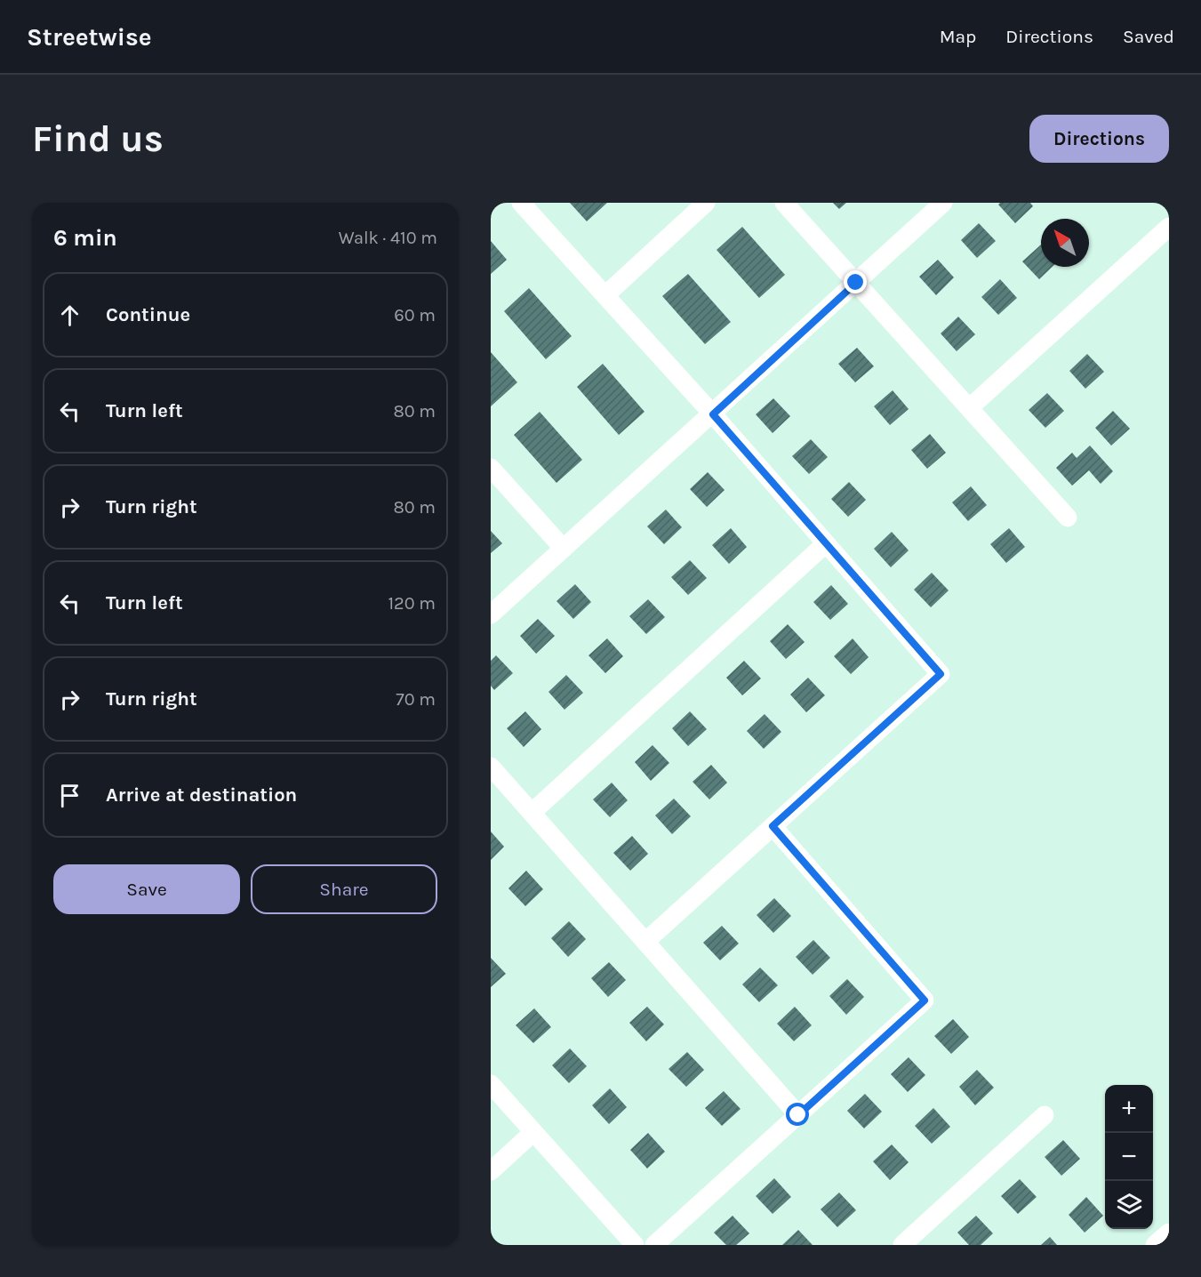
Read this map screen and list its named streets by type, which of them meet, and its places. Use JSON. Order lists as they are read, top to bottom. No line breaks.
{"north":"top left","page":{"header":"Streetwise","nav":["Map","Directions","Saved"],"buttons":["Directions",["Save","Share"]],"title":"Find us","heading":["6 min","Walk · 410 m"],"list":[["Continue","60 m"],["Turn left","80 m"],["Turn right","80 m"],["Turn left","120 m"],["Turn right","70 m"],"Arrive at destination"],"map_buttons":["+","−"]}}
